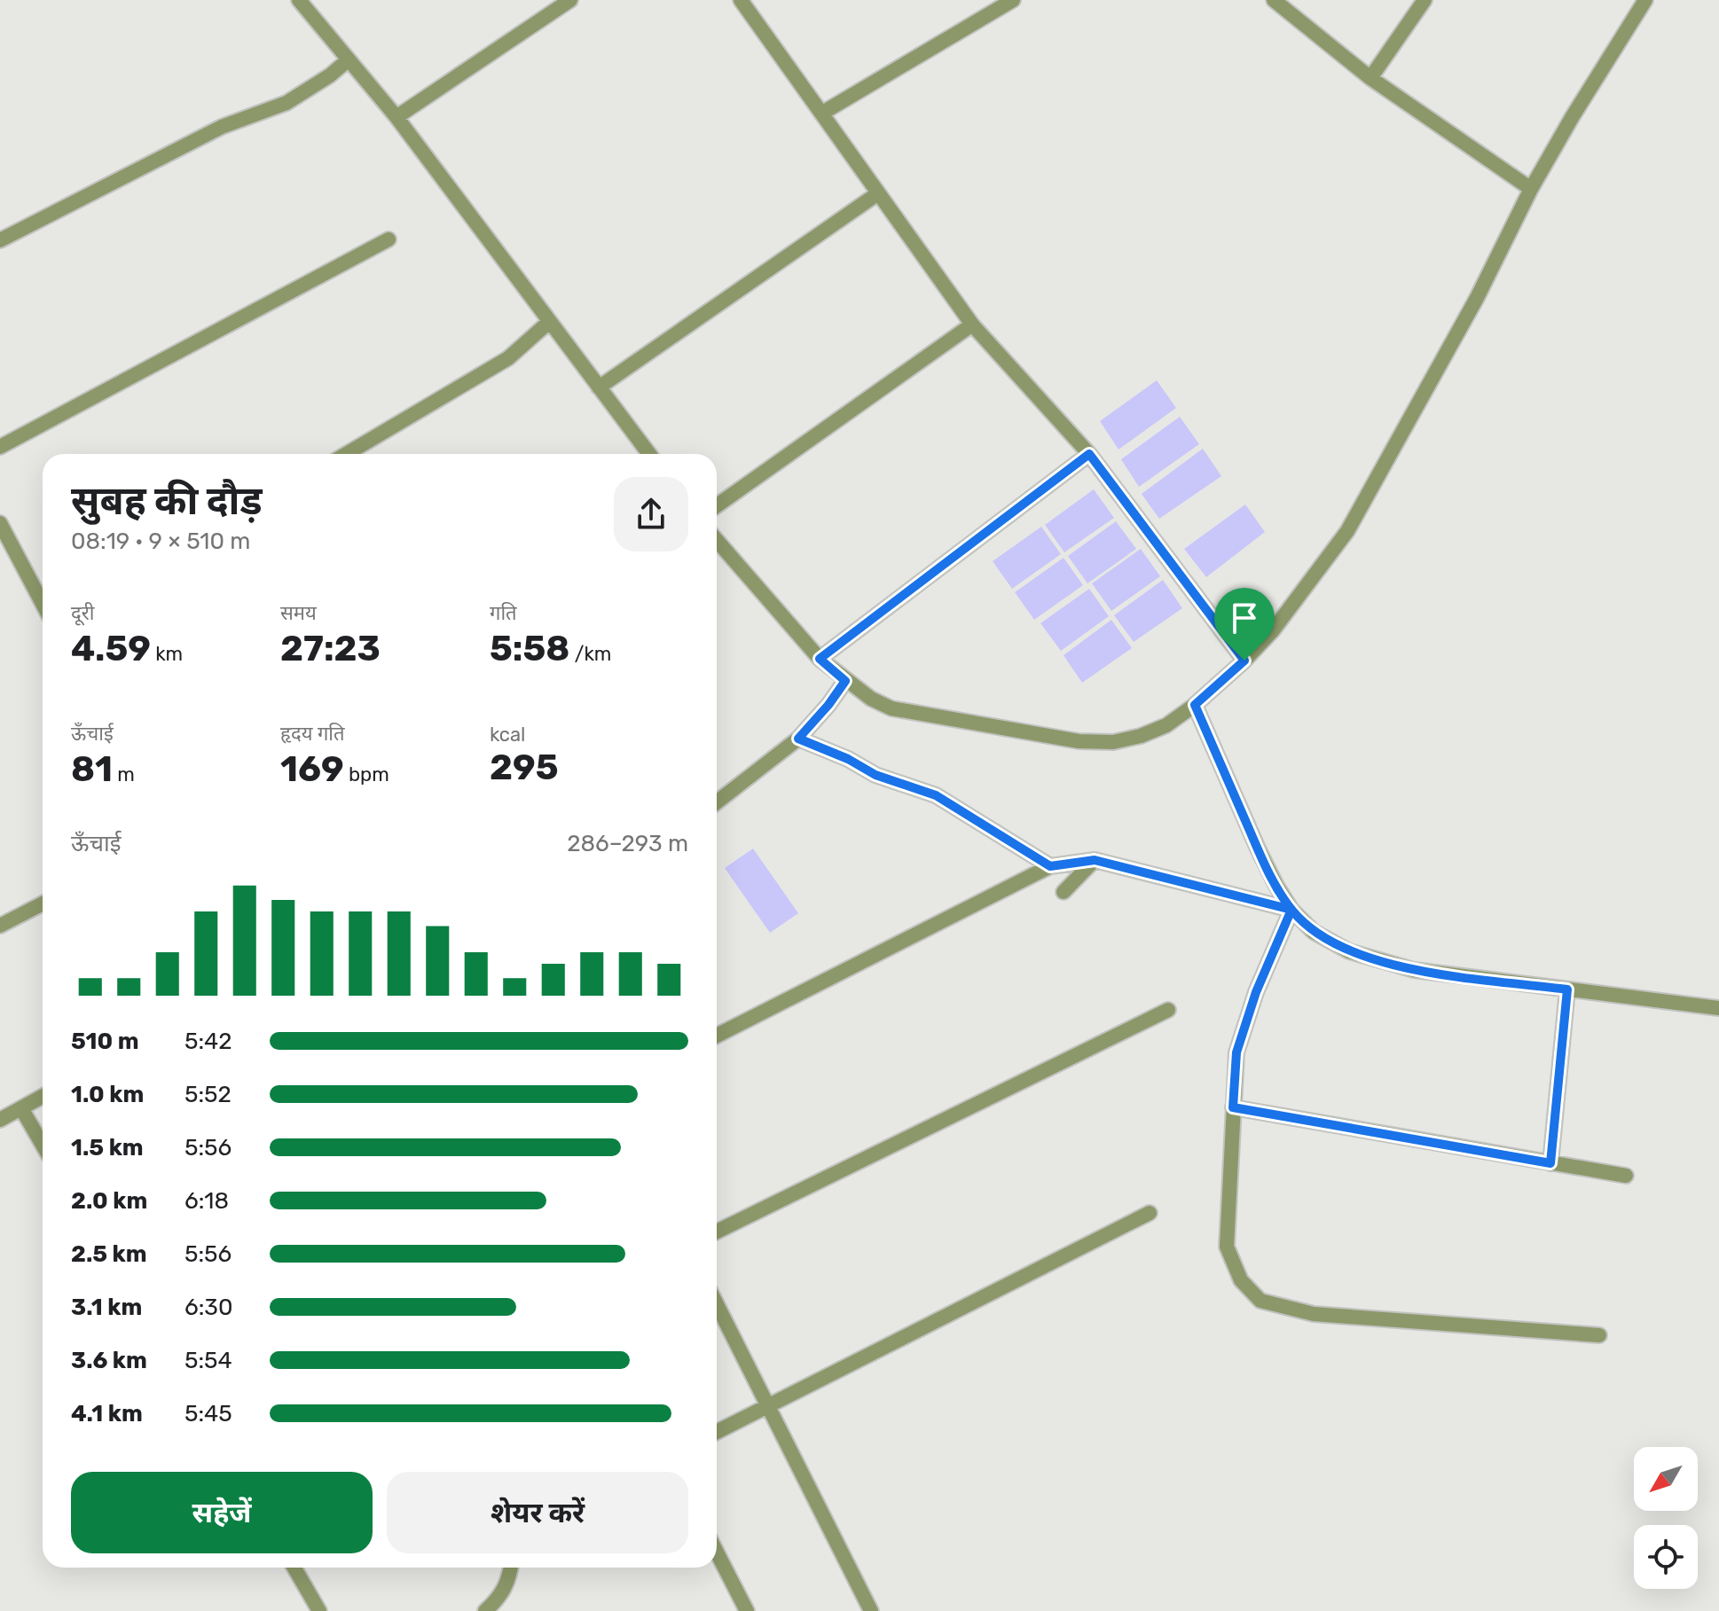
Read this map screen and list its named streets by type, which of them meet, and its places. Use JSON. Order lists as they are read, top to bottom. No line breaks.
{"north":"bottom left","page":{"heading":["सुबह की दौड़","08:19 · 9 × 510 m"],"stats":[["दूरी","4.59 km"],["समय","27:23"],["गति","5:58 /km"],["ऊँचाई","81 m"],["हृदय गति","169 bpm"],["kcal","295"]],"chart":["ऊँचाई","286–293 m"],"list":[{"name":"510 m","note":"5:42"},{"name":"1.0 km","note":"5:52"},{"name":"1.5 km","note":"5:56"},{"name":"2.0 km","note":"6:18"},{"name":"2.5 km","note":"5:56"},{"name":"3.1 km","note":"6:30"},{"name":"3.6 km","note":"5:54"},{"name":"4.1 km","note":"5:45"}],"buttons":["सहेजें","शेयर करें"]}}
